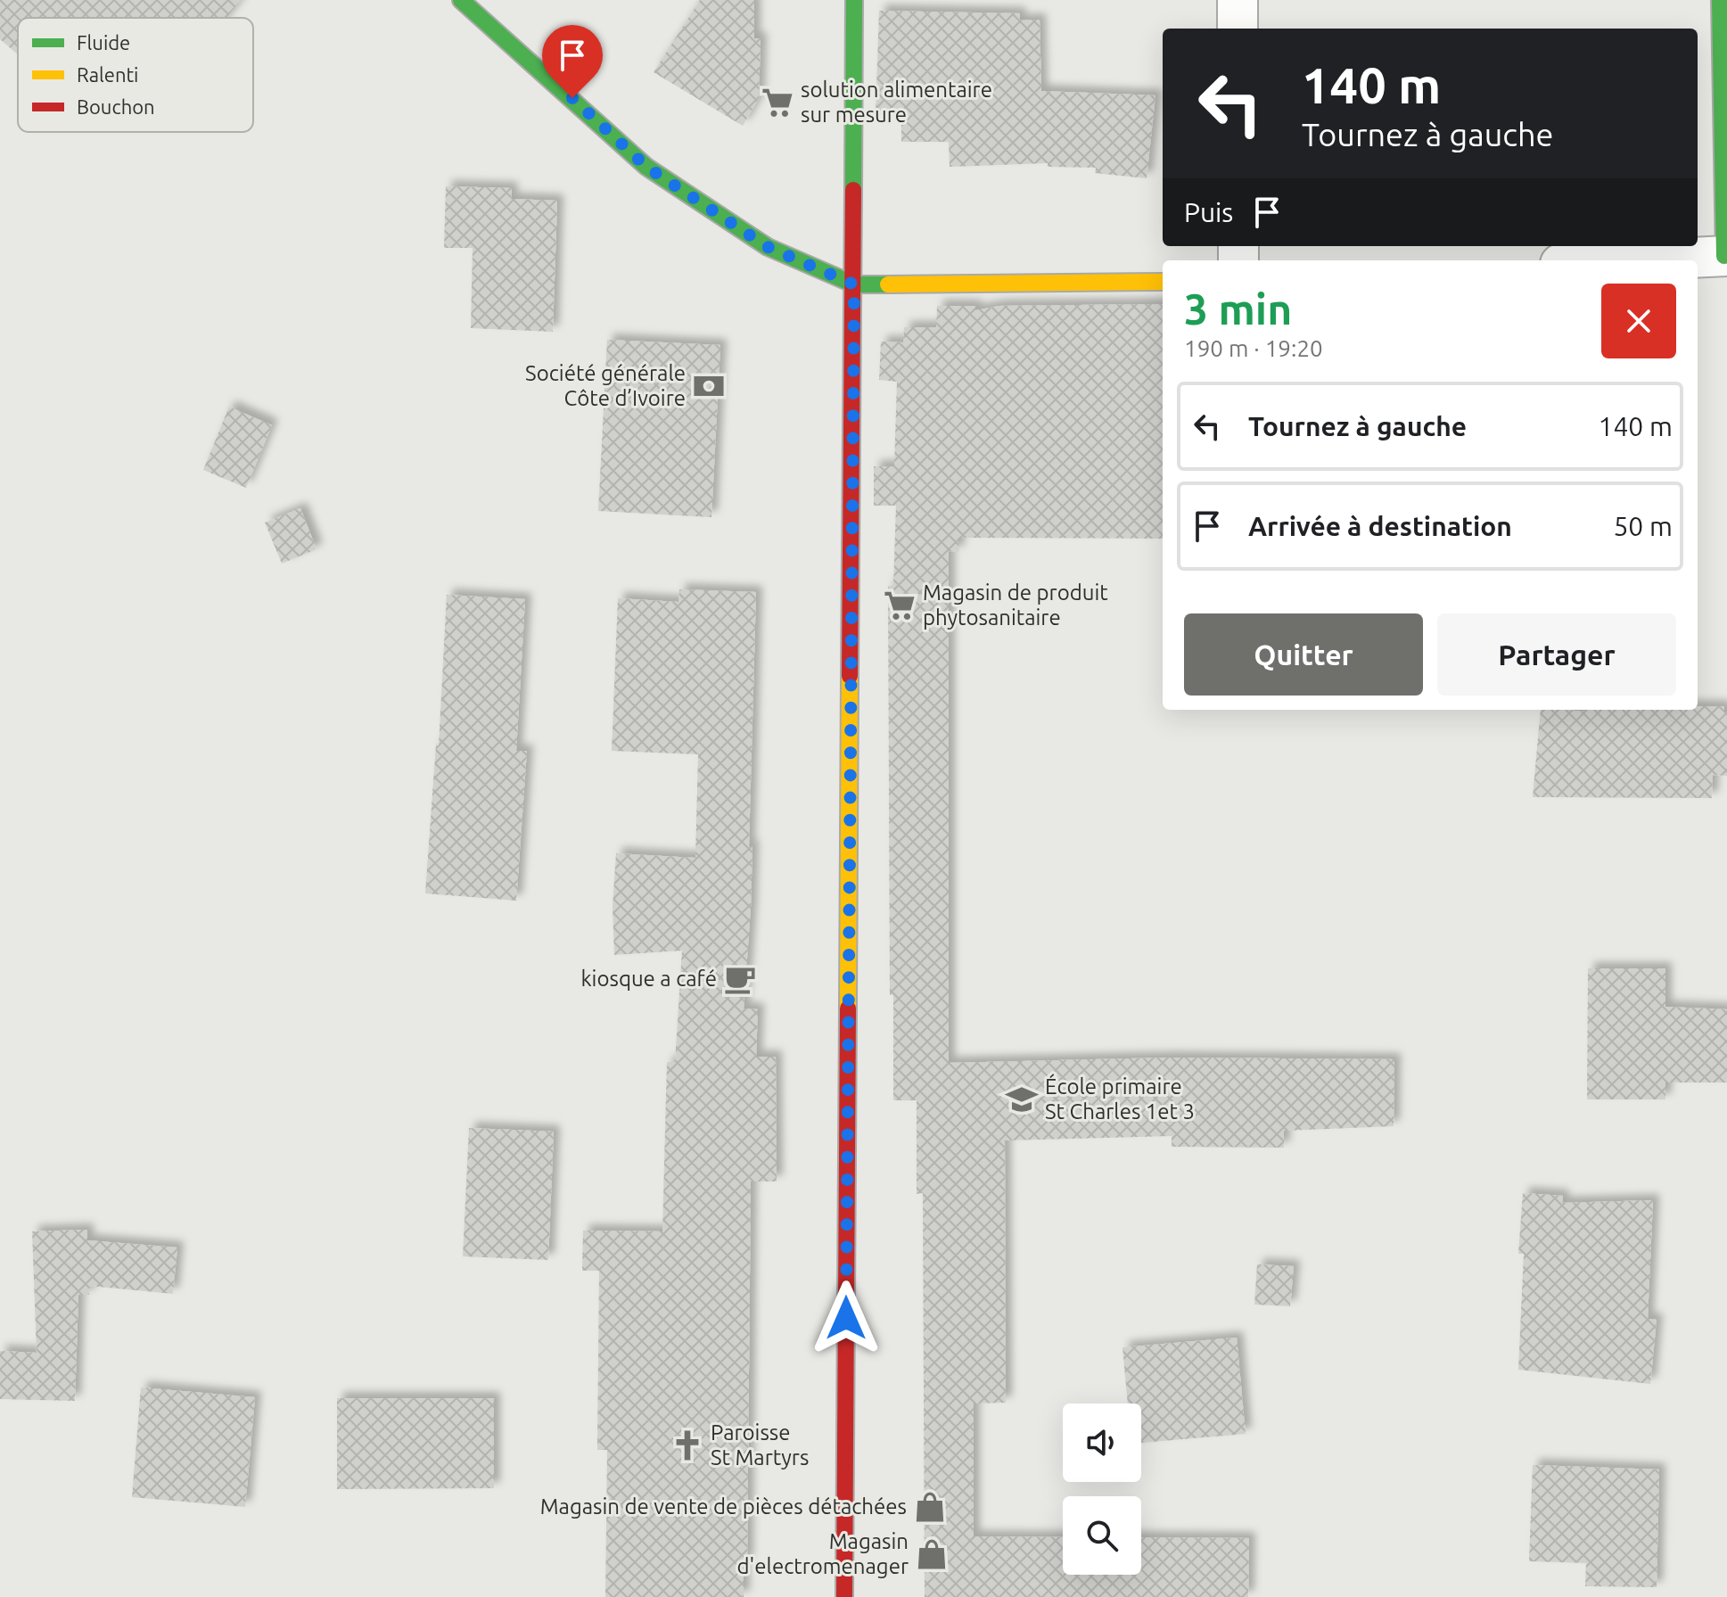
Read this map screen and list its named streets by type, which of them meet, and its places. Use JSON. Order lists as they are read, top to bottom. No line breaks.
{"places":{"supermarket":["solution alimentaire sur mesure","Magasin de produit phytosanitaire"],"bank":["Société générale Côte d’Ivoire"],"cafe":["kiosque a café"],"school or university":["École primaire St Charles 1et 3"],"church":["Paroisse St Martyrs"],"shop":["Magasin de vente de pièces détachées","Magasin d'electromenager"]},"legend":["Fluide","Ralenti","Bouchon"],"page":{"turn":["140 m","Tournez à gauche"],"then":"Puis","heading":["3 min","190 m · 19:20"],"list":[{"name":"Tournez à gauche","value":"140 m"},{"name":"Arrivée à destination","value":"50 m"}],"buttons":["Quitter","Partager"]}}
